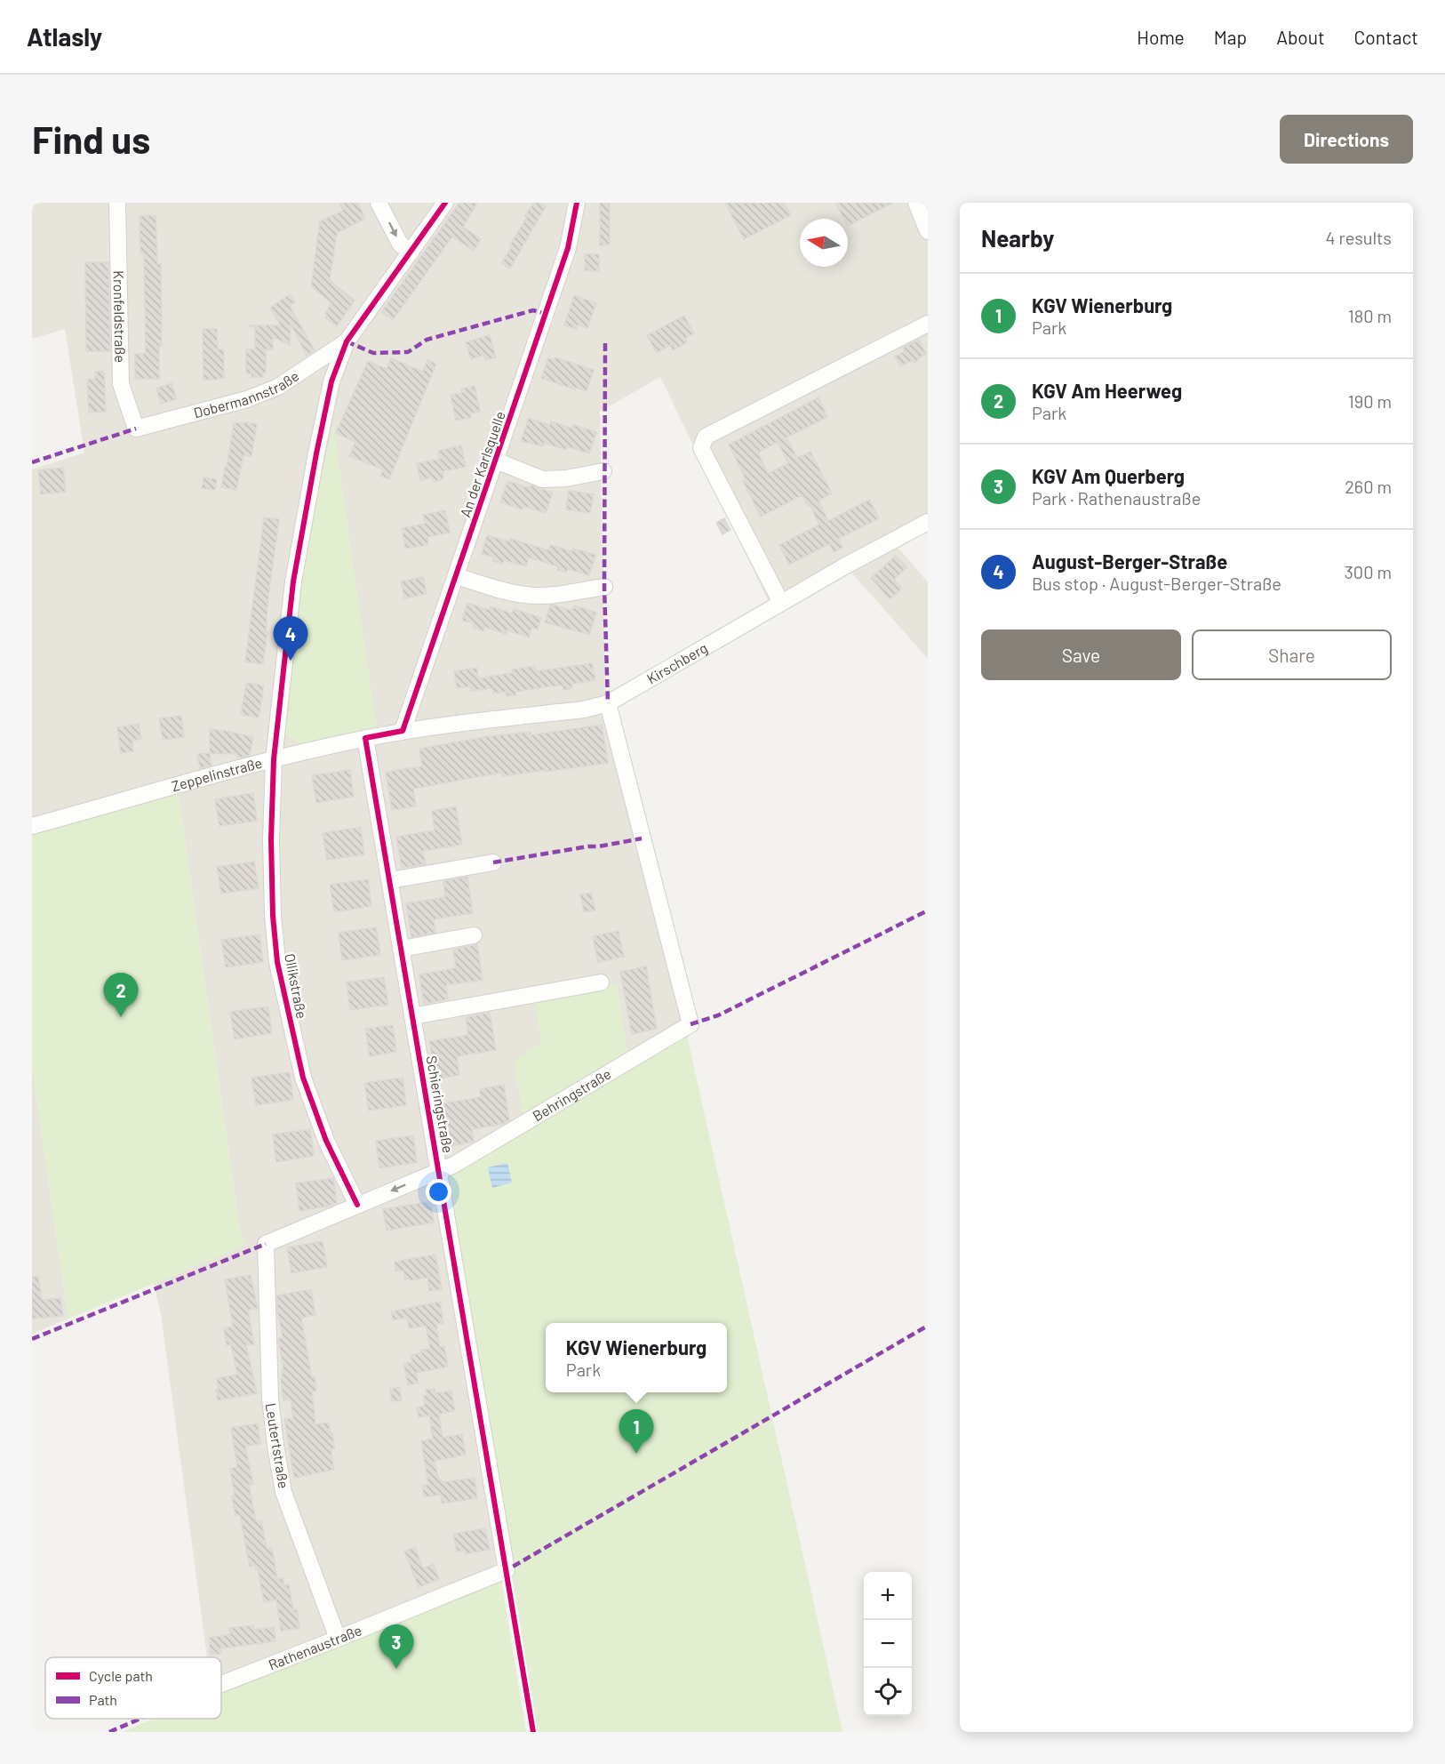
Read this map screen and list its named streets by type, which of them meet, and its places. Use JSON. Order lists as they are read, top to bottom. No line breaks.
{"streets":{"street":["Kronfeldstraße","Dobermannstraße","An der Karlsquelle","Kirschberg","Zeppelinstraße","Ollikstraße","Behringstraße","Schieringstraße","Leutertstraße","Rathenaustraße"]},"crossings":[["Kronfeldstraße","Dobermannstraße"],["Dobermannstraße","Ollikstraße"],["An der Karlsquelle","Kirschberg"],["An der Karlsquelle","Zeppelinstraße"],["Kirschberg","Zeppelinstraße"],["Kirschberg","Behringstraße"],["Zeppelinstraße","Ollikstraße"],["Zeppelinstraße","Schieringstraße"],["Ollikstraße","Behringstraße"],["Behringstraße","Schieringstraße"],["Behringstraße","Leutertstraße"],["Schieringstraße","Rathenaustraße"],["Leutertstraße","Rathenaustraße"]],"legend":["Cycle path","Path"],"north":"left","page":{"header":"Atlasly","nav":["Home","Map","About","Contact"],"buttons":["Directions",["Save","Share"]],"title":"Find us","heading":["Nearby","4 results"],"list":[{"mark":"1","name":"KGV Wienerburg","note":"Park","value":"180 m"},{"mark":"2","name":"KGV Am Heerweg","note":"Park","value":"190 m"},{"mark":"3","name":"KGV Am Querberg","note":"Park · Rathenaustraße","value":"260 m"},{"mark":"4","name":"August-Berger-Straße","note":"Bus stop · August-Berger-Straße","value":"300 m"}],"pins":["4","2","1","3"],"popup":["KGV Wienerburg","Park"],"map_buttons":["+","−"]}}
